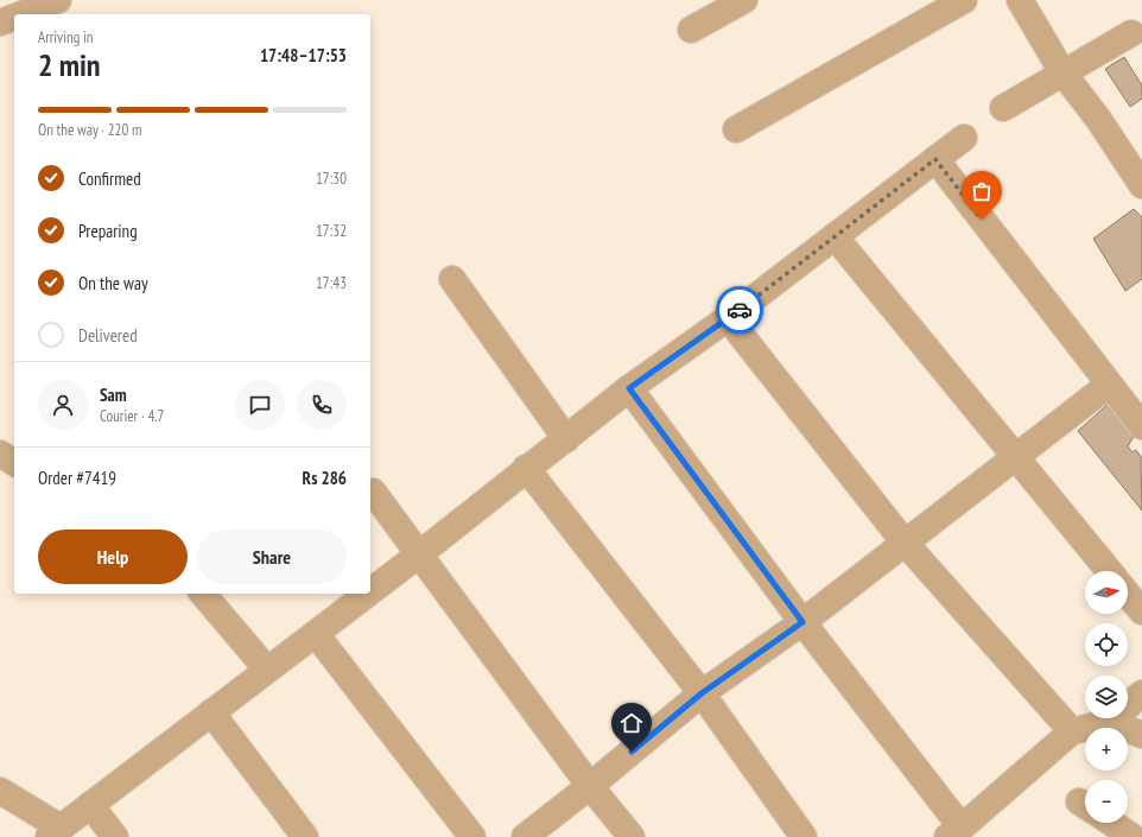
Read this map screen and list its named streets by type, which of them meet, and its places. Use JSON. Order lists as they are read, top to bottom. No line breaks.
{"north":"right","page":{"heading":["2 min","Arriving in","17:48–17:53"],"panel":["Sam","Courier · 4.7","Order #7419","Rs 286"],"bar":"On the way · 220 m","list":[["Confirmed","17:30"],["Preparing","17:32"],["On the way","17:43"],"Delivered"],"buttons":["Help","Share"],"map_buttons":["+","−"]}}
